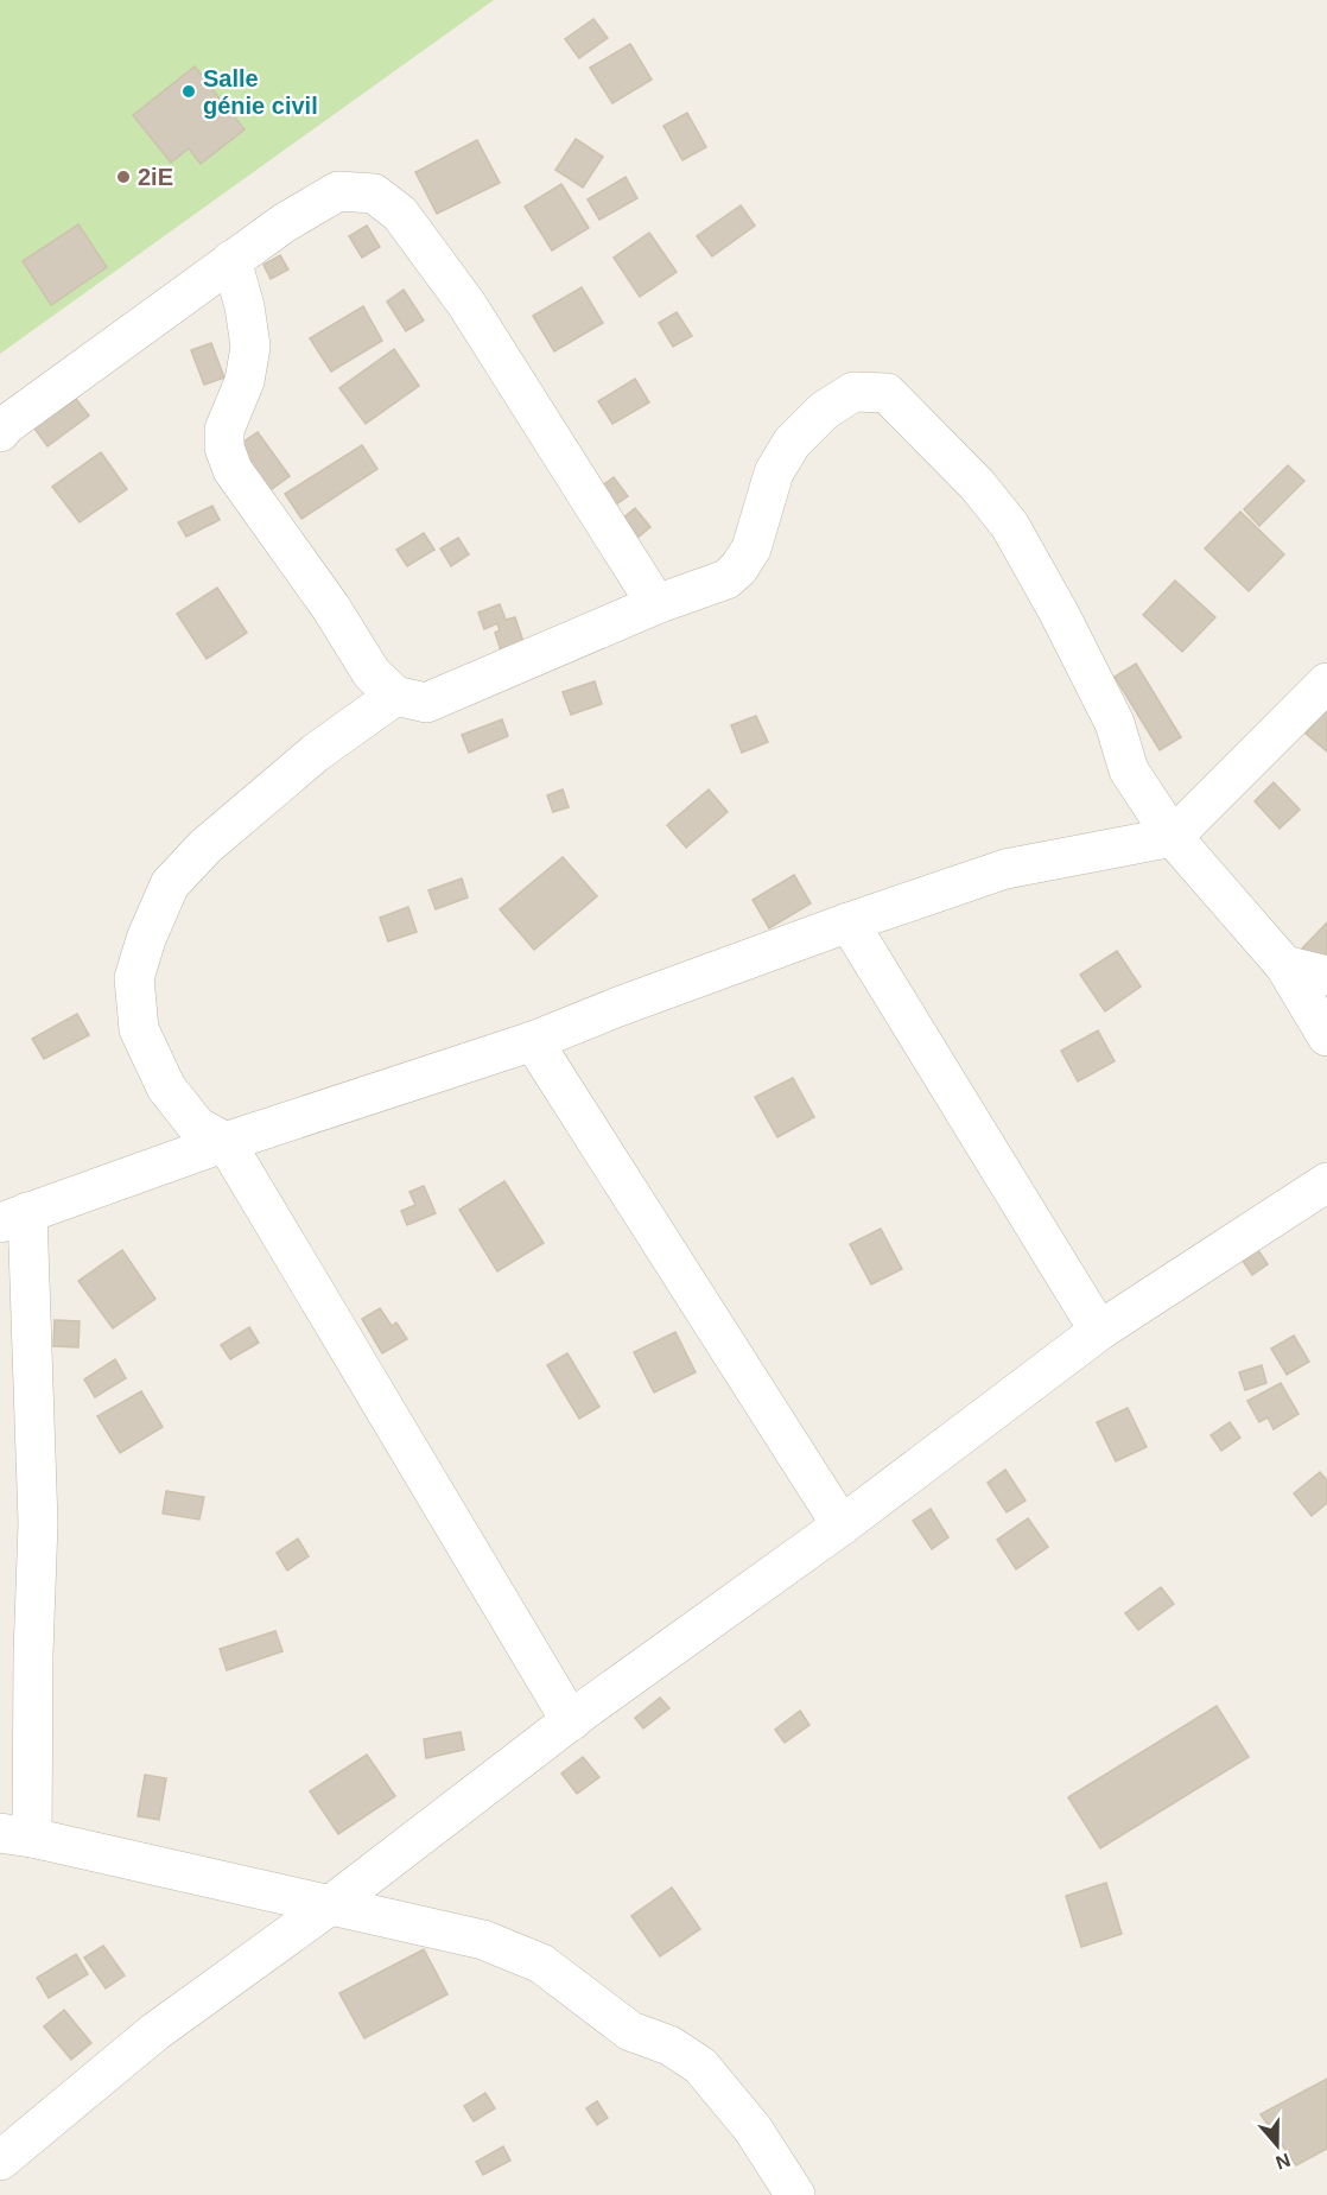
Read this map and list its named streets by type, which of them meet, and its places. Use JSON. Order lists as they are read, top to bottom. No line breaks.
{"places":["Salle génie civil","2iE"],"north":"bottom"}
